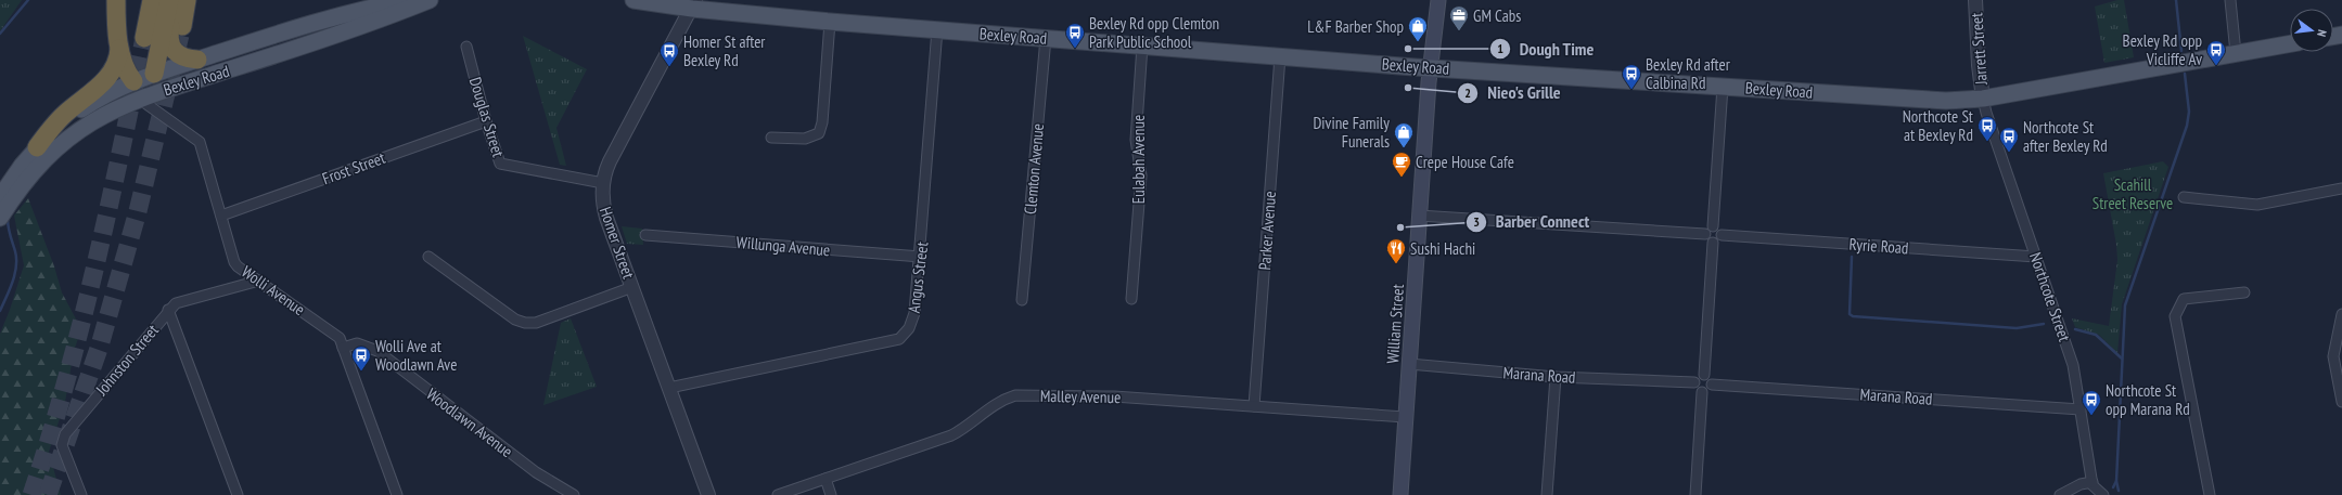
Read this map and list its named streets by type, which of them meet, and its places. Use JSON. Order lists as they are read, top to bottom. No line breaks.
{"streets":{"main road":["Bexley Road","William Street"],"street":["Jarrett Street","Douglas Street","Eulabah Avenue","Frost Street","Clemton Avenue","Parker Avenue","Homer Street","Willunga Avenue","Ryrie Road","Angus Street","Wolli Avenue","Northcote Street","Johnston Street","Marana Road","Malley Avenue","Woodlawn Avenue"]},"crossings":[["Bexley Road","Jarrett Street"],["Bexley Road","Eulabah Avenue"],["Bexley Road","Clemton Avenue"],["Bexley Road","Parker Avenue"],["Bexley Road","Homer Street"],["Bexley Road","Angus Street"],["Bexley Road","Wolli Avenue"],["Bexley Road","Northcote Street"],["Bexley Road","William Street"],["Jarrett Street","Northcote Street"],["Douglas Street","Frost Street"],["Douglas Street","Homer Street"],["Frost Street","Wolli Avenue"],["Parker Avenue","Malley Avenue"],["Homer Street","Angus Street"],["Willunga Avenue","Angus Street"],["Ryrie Road","Northcote Street"],["Wolli Avenue","Johnston Street"],["Wolli Avenue","Woodlawn Avenue"],["Northcote Street","Marana Road"],["William Street","Marana Road"],["William Street","Malley Avenue"]],"parks":["Scahill Street Reserve"],"places":{"office":["GM Cabs"],"shop":["L&F Barber Shop","Divine Family Funerals"],"other":["Dough Time","Nieo's Grille","Barber Connect"],"bus stop":["Bexley Rd opp Clemton Park Public School","Bexley Rd opp Vicliffe Av","Homer St after Bexley Rd","Bexley Rd after Calbina Rd","Northcote St at Bexley Rd","Northcote St after Bexley Rd","Wolli Ave at Woodlawn Ave","Northcote St opp Marana Rd"],"cafe":["Crepe House Cafe"],"restaurant":["Sushi Hachi"]},"north":"right"}
